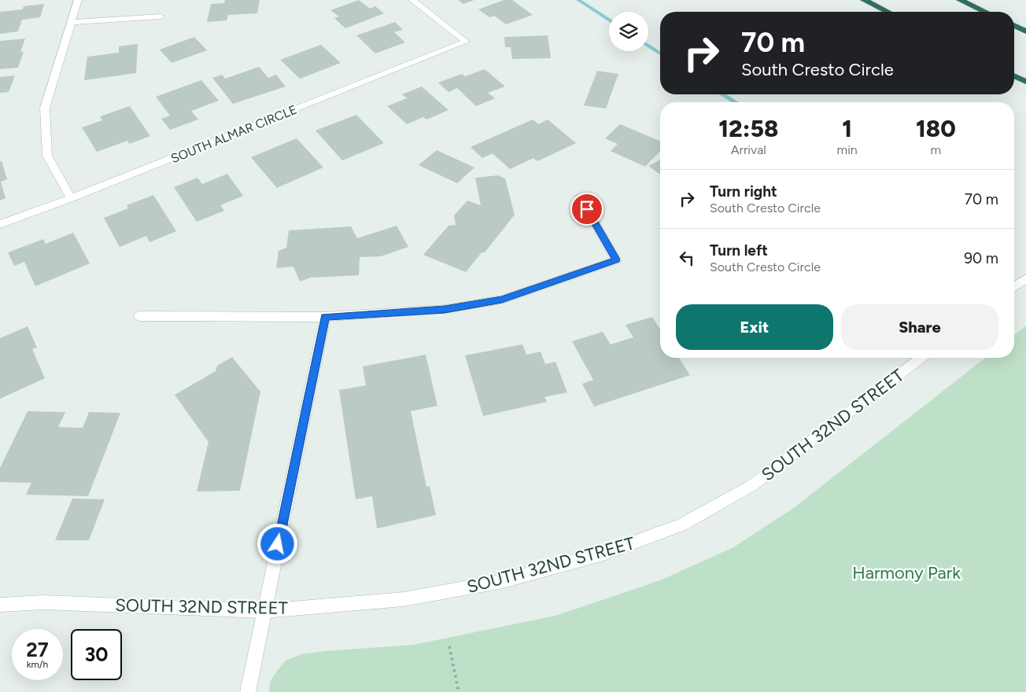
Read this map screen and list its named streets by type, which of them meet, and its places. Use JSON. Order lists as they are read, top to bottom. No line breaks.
{"streets":{"street":["SOUTH ALMAR CIRCLE","SOUTH 32ND STREET"]},"parks":["Harmony Park"],"page":{"turn":["70 m","South Cresto Circle"],"eta":["12:58","Arrival","1","min","180","m"],"list":[{"name":"Turn right","note":"South Cresto Circle","value":"70 m"},{"name":"Turn left","note":"South Cresto Circle","value":"90 m"}],"buttons":["Exit","Share"],"speed":"27 km/h","limit":"30"}}
